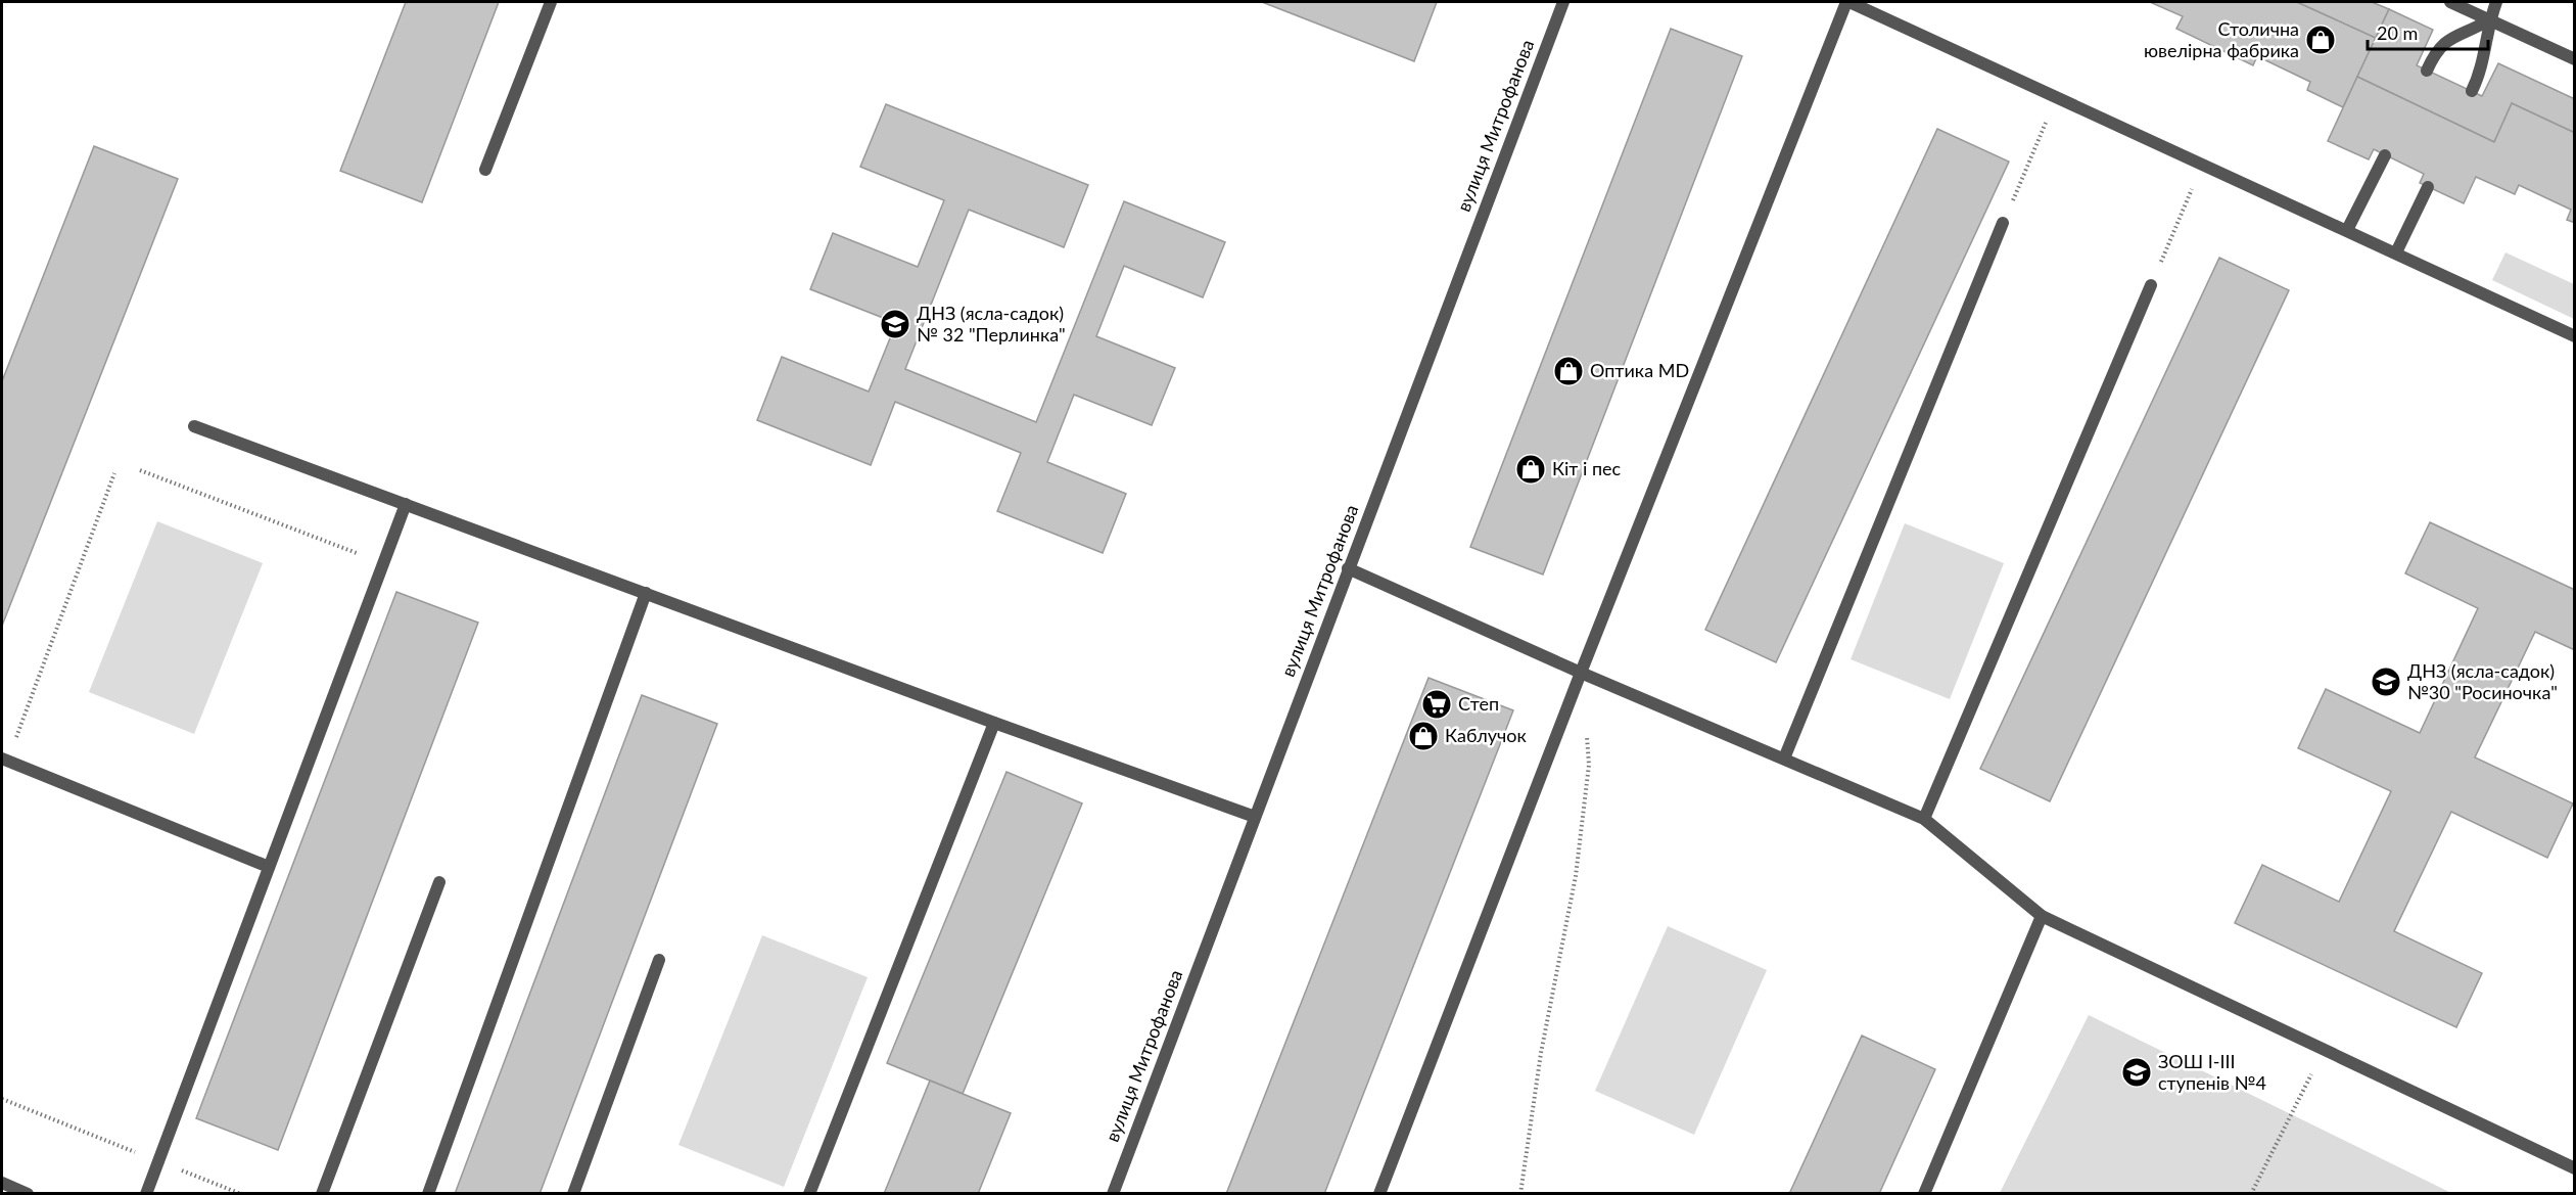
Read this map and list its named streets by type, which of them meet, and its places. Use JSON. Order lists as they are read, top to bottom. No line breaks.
{"streets":{"street":["вулиця Митрофанова"]},"places":{"shop":["Столична ювелірна фабрика","Оптика MD","Кіт і пес","Каблучок"],"school or university":["ДНЗ (ясла-садок) № 32 \"Перлинка\"","ДНЗ (ясла-садок) №30 \"Росиночка\"","ЗОШ І-ІІІ ступенів №4"],"supermarket":["Степ"]},"scale_bar":"20 m"}
